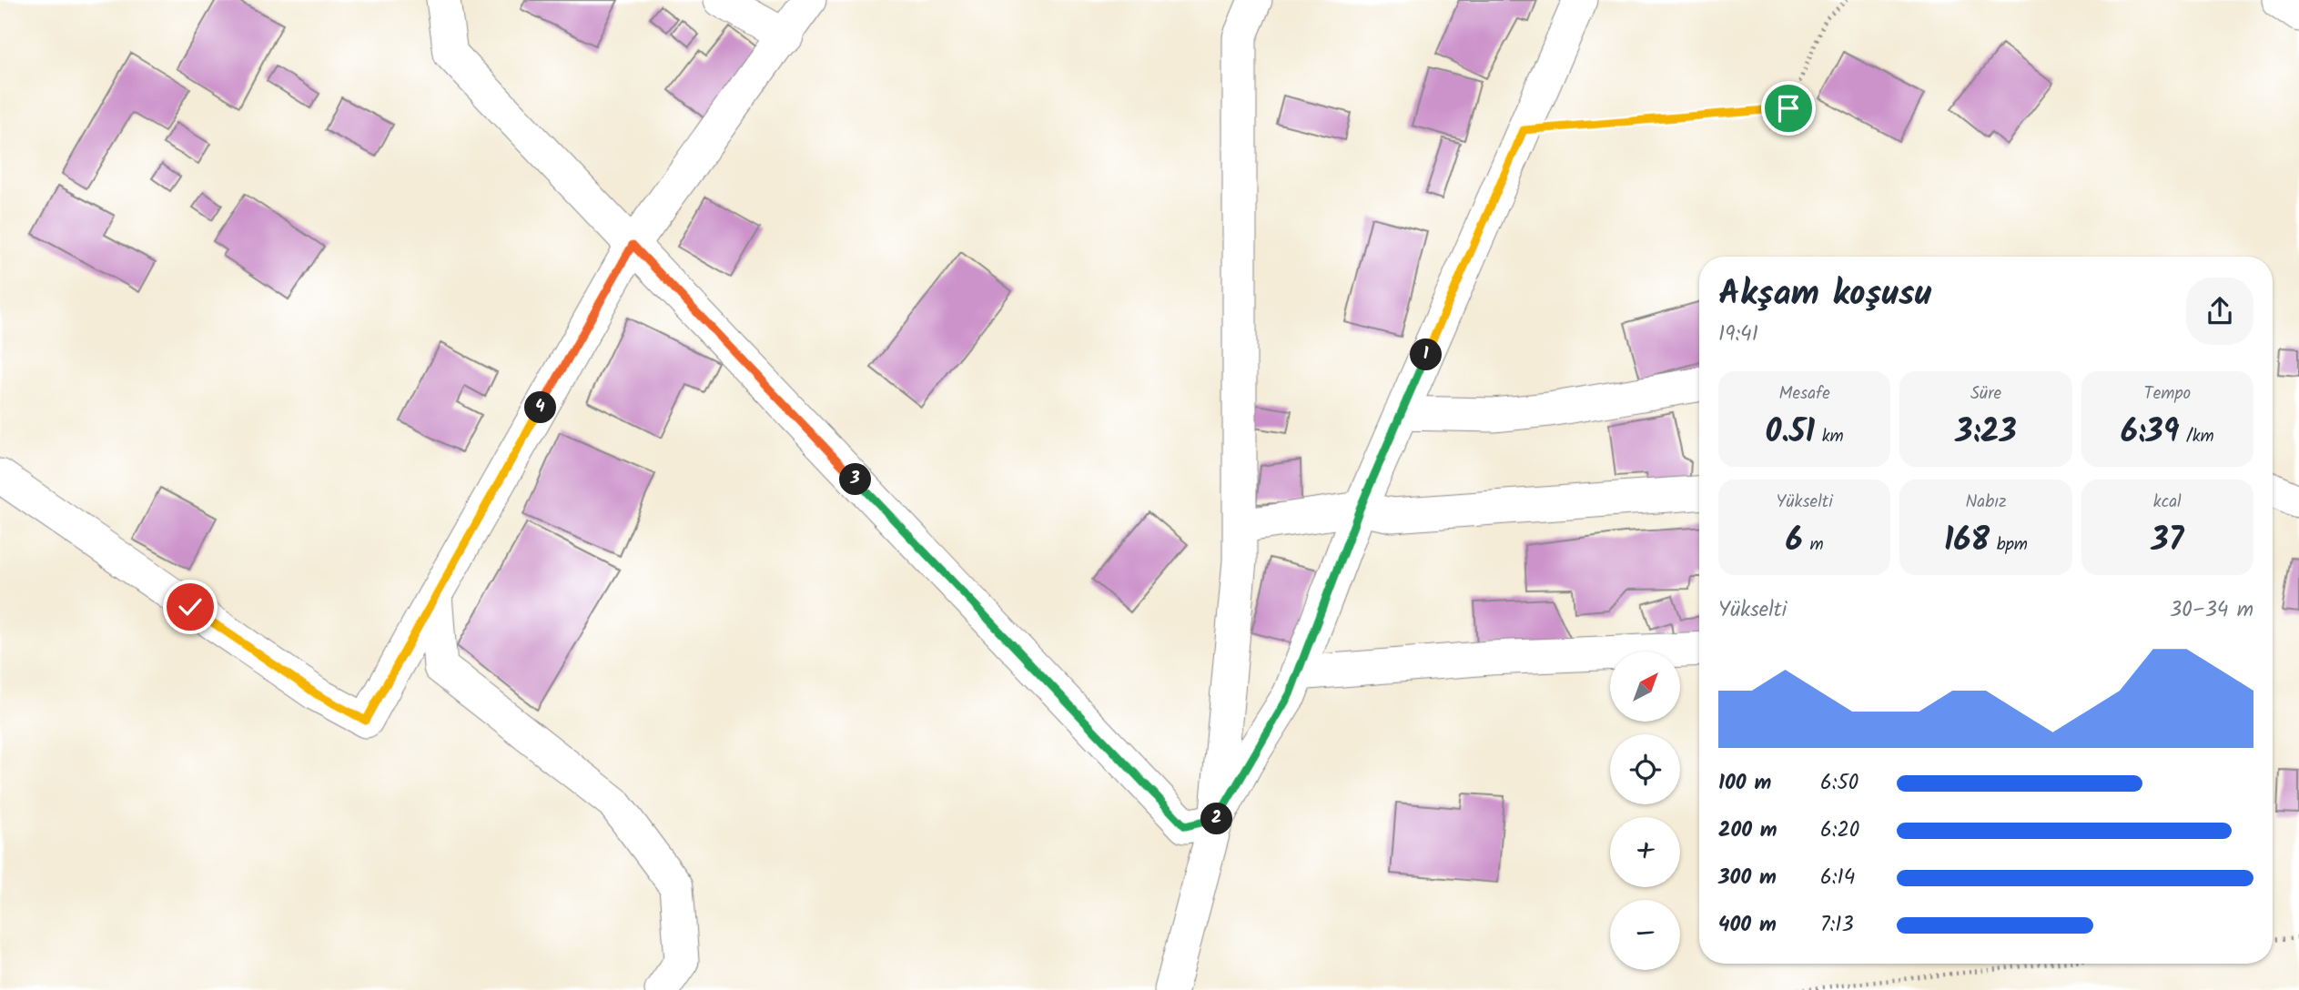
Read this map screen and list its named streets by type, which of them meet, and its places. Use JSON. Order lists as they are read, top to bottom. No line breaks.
{"north":"top right","page":{"heading":["Akşam koşusu","19:41"],"pins":["1","4","3","2"],"stats":[["Mesafe","0.51 km"],["Süre","3:23"],["Tempo","6:39 /km"],["Yükselti","6 m"],["Nabız","168 bpm"],["kcal","37"]],"chart":["Yükselti","30–34 m"],"map_buttons":["+","−"],"list":[{"name":"100 m","note":"6:50"},{"name":"200 m","note":"6:20"},{"name":"300 m","note":"6:14"},{"name":"400 m","note":"7:13"}]}}
